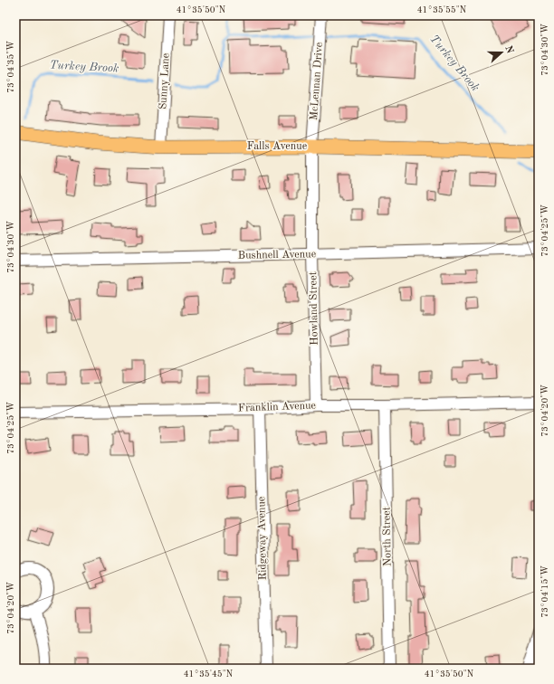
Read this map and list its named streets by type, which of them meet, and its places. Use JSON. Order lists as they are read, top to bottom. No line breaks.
{"streets":{"main road":["Falls Avenue"],"street":["Sunny Lane","McLennan Drive","Bushnell Avenue","Howland Street","Franklin Avenue","North Street","Ridgeway Avenue"]},"crossings":[["Sunny Lane","Falls Avenue"],["McLennan Drive","Falls Avenue"],["McLennan Drive","Howland Street"],["Falls Avenue","Howland Street"],["Bushnell Avenue","Howland Street"],["Howland Street","Franklin Avenue"],["Franklin Avenue","North Street"],["Franklin Avenue","Ridgeway Avenue"]],"water":["Turkey Brook"],"north":"right","coordinates":["41°35'50\"N","41°35'55\"N","73°04'30\"W","73°04'35\"W","73°04'25\"W","73°04'20\"W","73°04'15\"W","41°35'45\"N"]}
